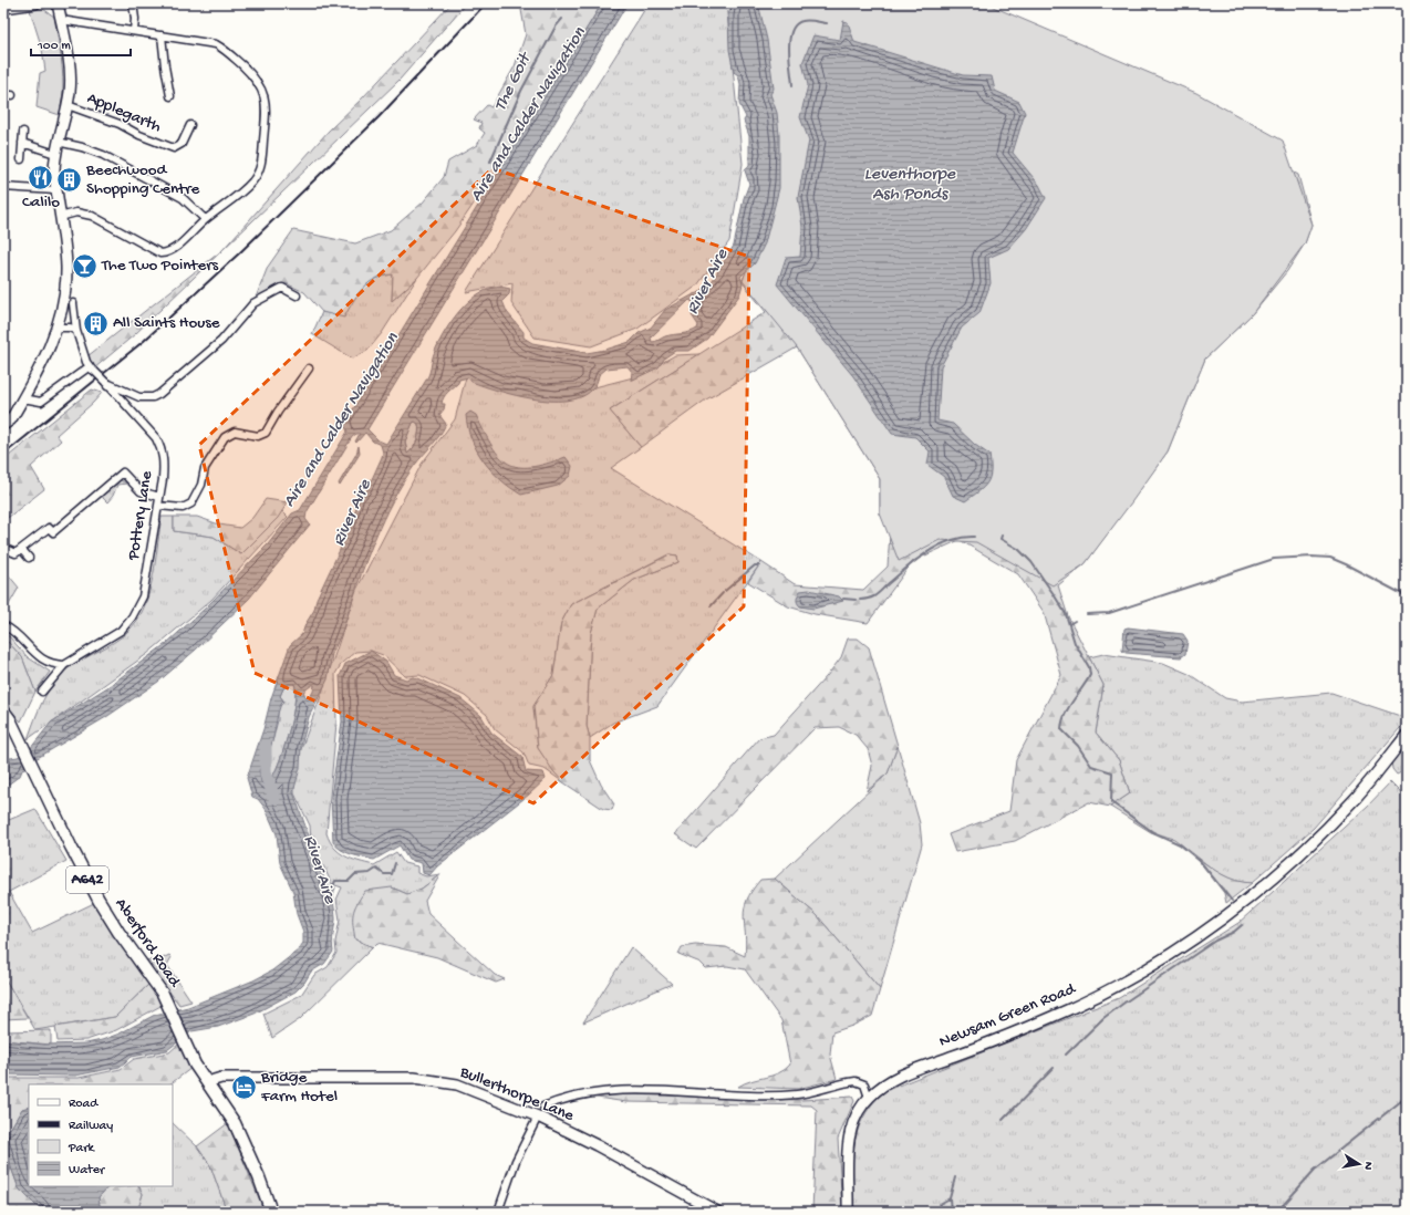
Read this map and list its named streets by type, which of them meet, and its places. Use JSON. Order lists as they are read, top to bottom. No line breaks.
{"streets":{"main road":["A642","Aberford Road"],"street":["Applegarth","Pottery Lane","Newsam Green Road","Bullerthorpe Lane"]},"crossings":[["A642","Aberford Road"],["A642","Bullerthorpe Lane"],["Aberford Road","Bullerthorpe Lane"]],"water":["The Goit","Aire and Calder Navigation","Leventhorpe Ash Ponds","River Aire"],"places":{"restaurant":["Calilo"],"building":["Beechwood Shopping Centre","All Saints House"],"bar":["The Two Pointers"],"hotel":["Bridge Farm Hotel"]},"legend":["Road","Railway","Park","Water"],"scale_bar":"100 m","north":"right"}
